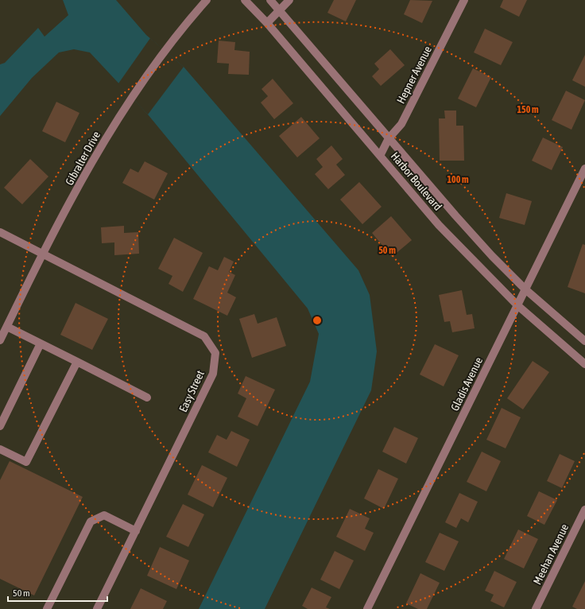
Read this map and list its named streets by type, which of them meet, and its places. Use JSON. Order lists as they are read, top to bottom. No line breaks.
{"streets":{"street":["Hepner Avenue","Gibralter Drive","Harbor Boulevard","Gladis Avenue","Easy Street","Meehan Avenue"]},"crossings":[["Hepner Avenue","Harbor Boulevard"],["Gibralter Drive","Easy Street"],["Harbor Boulevard","Gladis Avenue"]],"scale_bar":"50 m","rings":["150 m","100 m","50 m"]}
